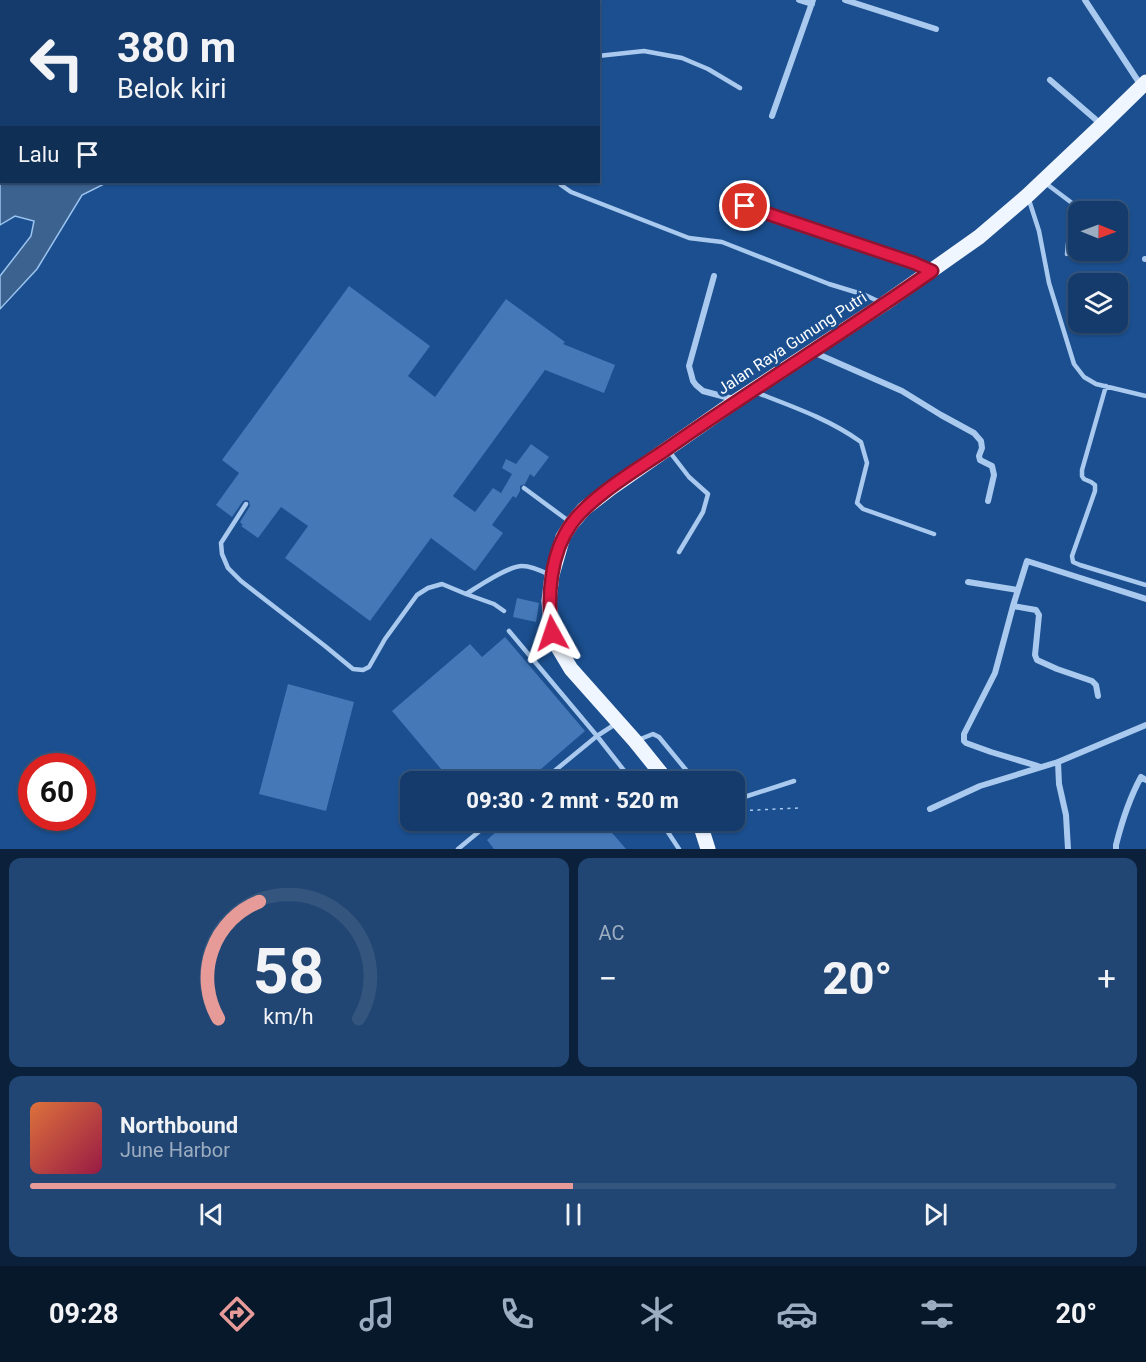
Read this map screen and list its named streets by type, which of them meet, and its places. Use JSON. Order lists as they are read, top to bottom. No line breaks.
{"streets":{"main road":["Jalan Raya Gunung Putri"]},"north":"right","page":{"turn":["380 m","Belok kiri"],"then":"Lalu","limit":"60","trip":"09:30 · 2 mnt · 520 m","tile":"AC","heat":["−","20°","+"],"song":["Northbound","June Harbor"],"tabs":["09:28","20°"],"gauge":["58","km/h"]}}
